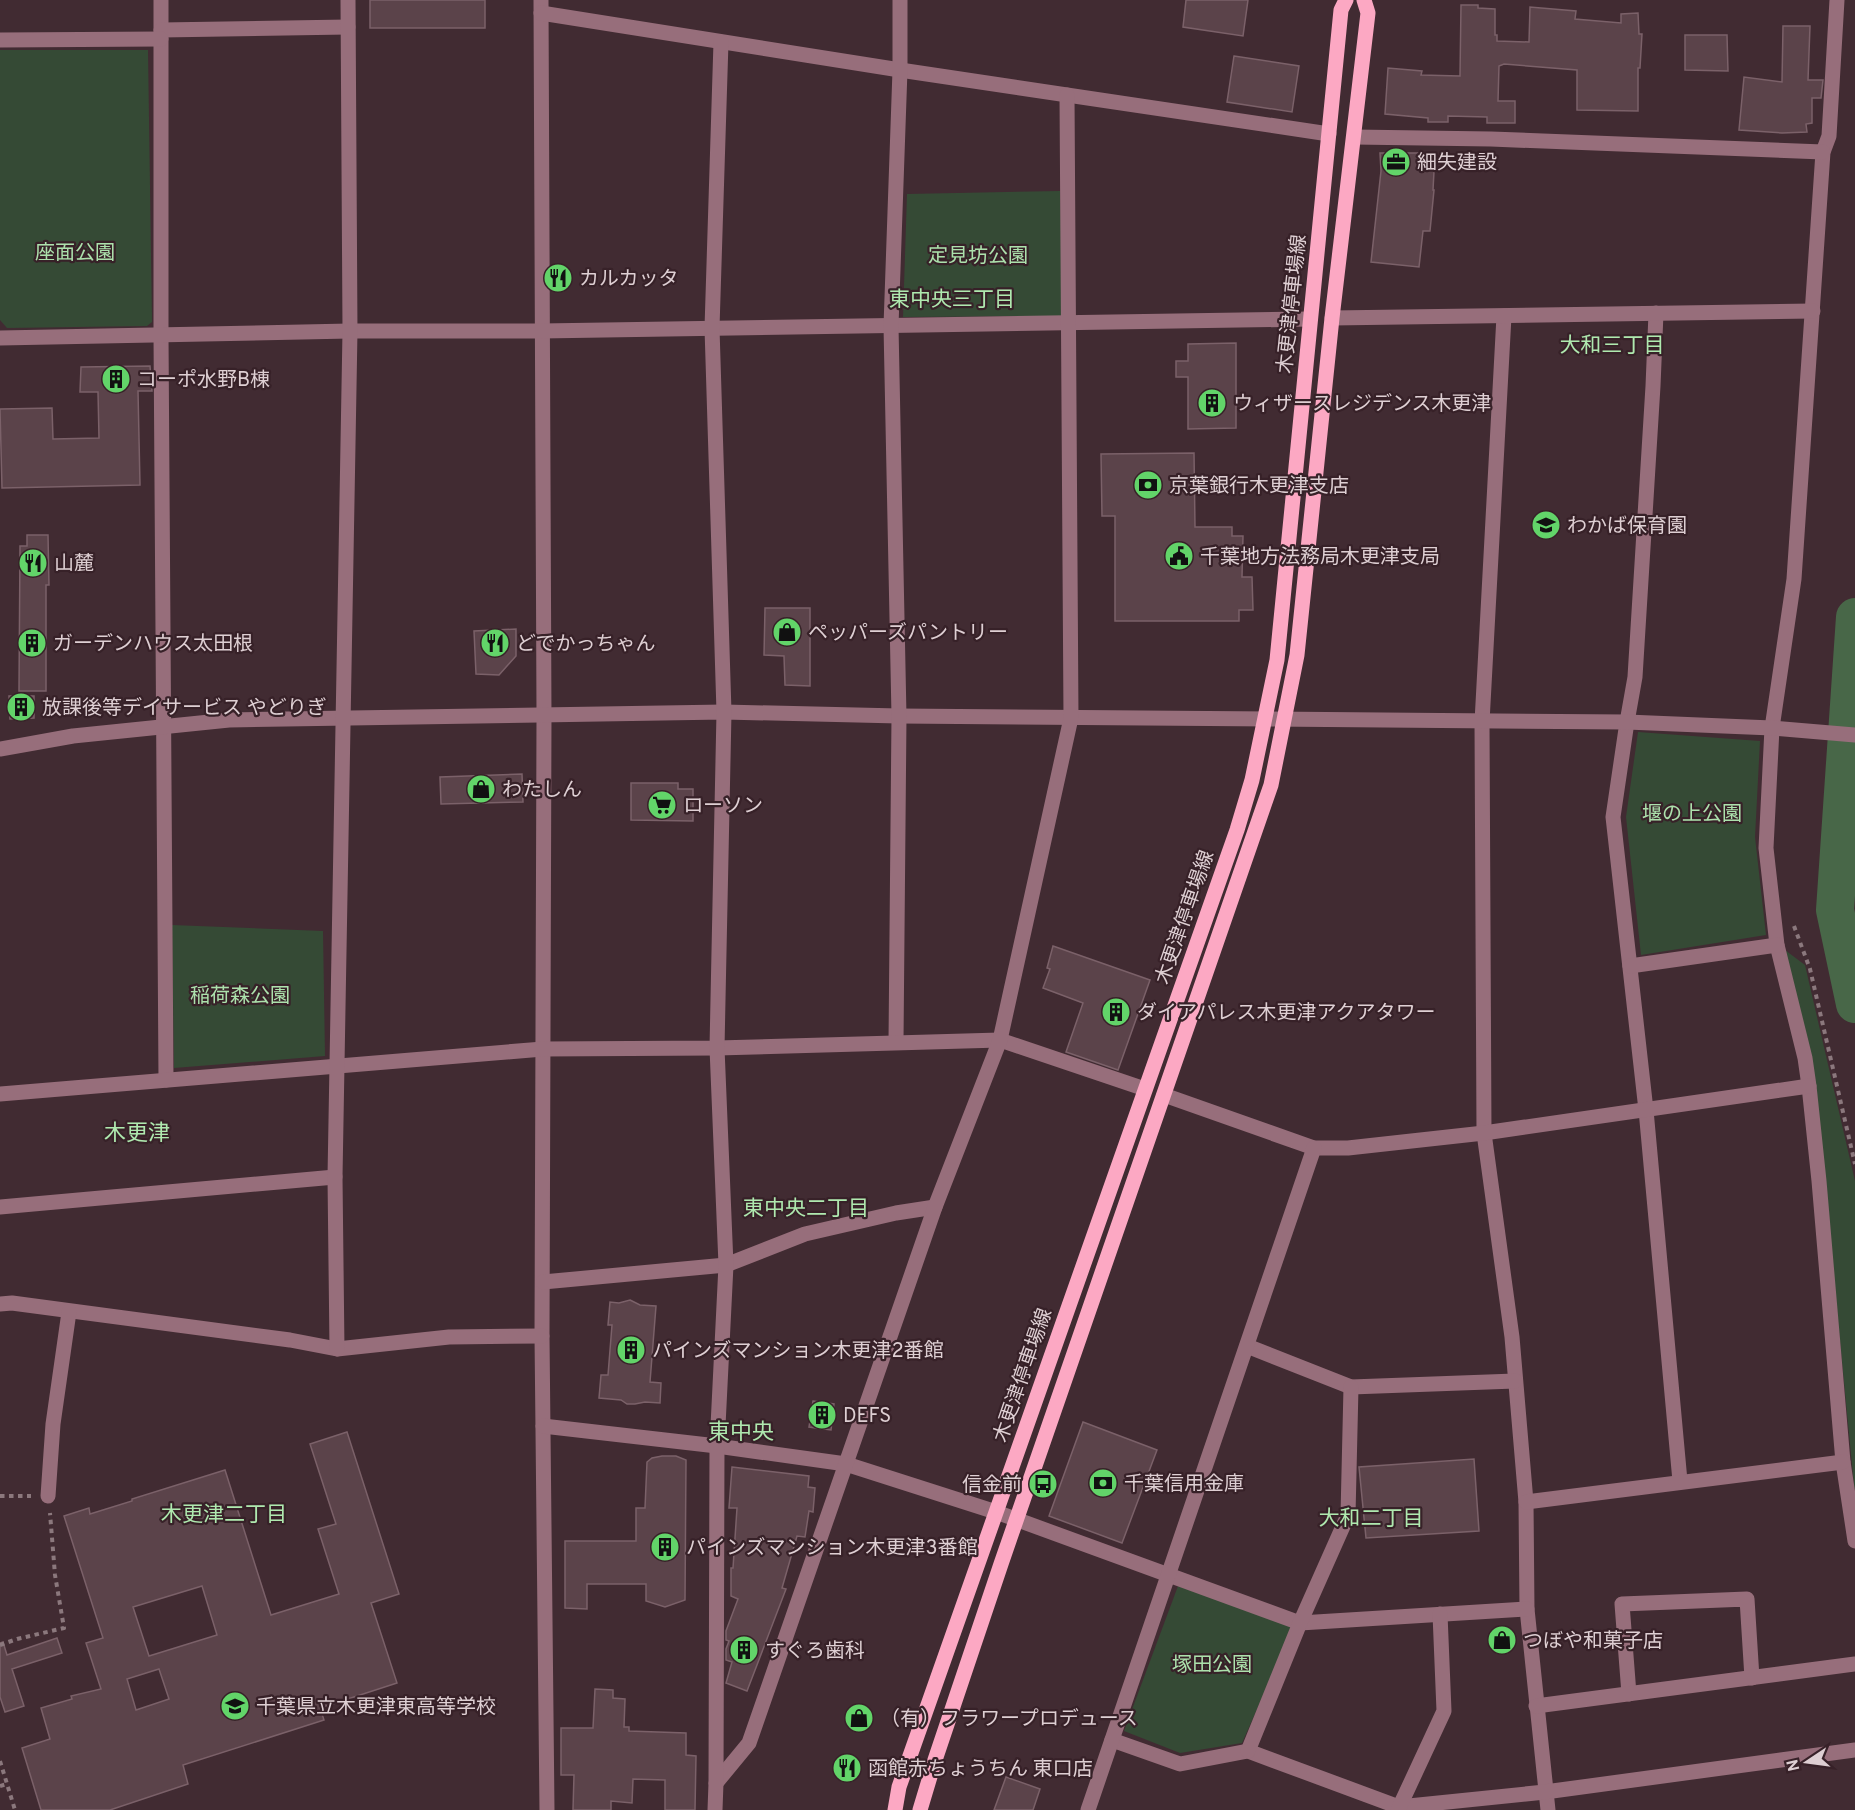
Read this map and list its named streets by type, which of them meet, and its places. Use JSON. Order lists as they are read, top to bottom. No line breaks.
{"streets":{"main road":["木更津停車場線"]},"districts":["東中央三丁目","大和三丁目","木更津","東中央二丁目","東中央","木更津二丁目","大和二丁目"],"parks":["座面公園","定見坊公園","堰の上公園","稲荷森公園","塚田公園"],"places":{"office":["細失建設"],"restaurant":["カルカッタ","山麓","どでかっちゃん","函館赤ちょうちん 東口店"],"building":["コーポ水野B棟","ウィザースレジデンス木更津","ガーデンハウス太田根","放課後等デイサービス やどりぎ","ダイアパレス木更津アクアタワー","パインズマンション木更津2番館","DEFS","パインズマンション木更津3番館","すぐろ歯科"],"bank":["京葉銀行木更津支店","千葉信用金庫"],"school or university":["わかば保育園","千葉県立木更津東高等学校"],"public building":["千葉地方法務局木更津支局"],"shop":["ペッパーズパントリー","わたしん","つぼや和菓子店","（有）フラワープロデュース"],"supermarket":["ローソン"],"bus stop":["信金前"]},"north":"left"}
